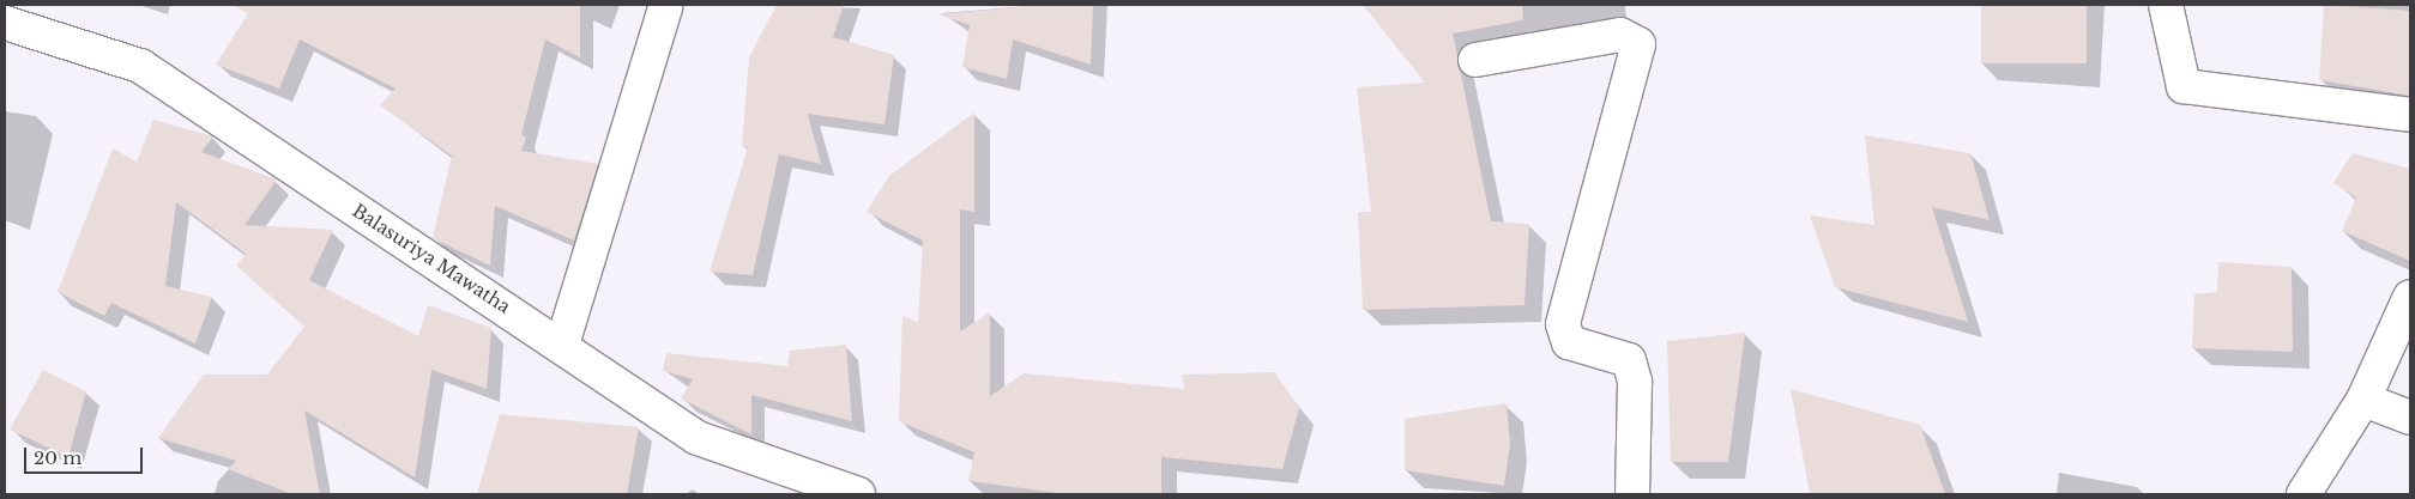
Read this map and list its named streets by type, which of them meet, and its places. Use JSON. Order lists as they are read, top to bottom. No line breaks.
{"streets":{"street":["Balasuriya Mawatha"]},"scale_bar":"20 m"}
